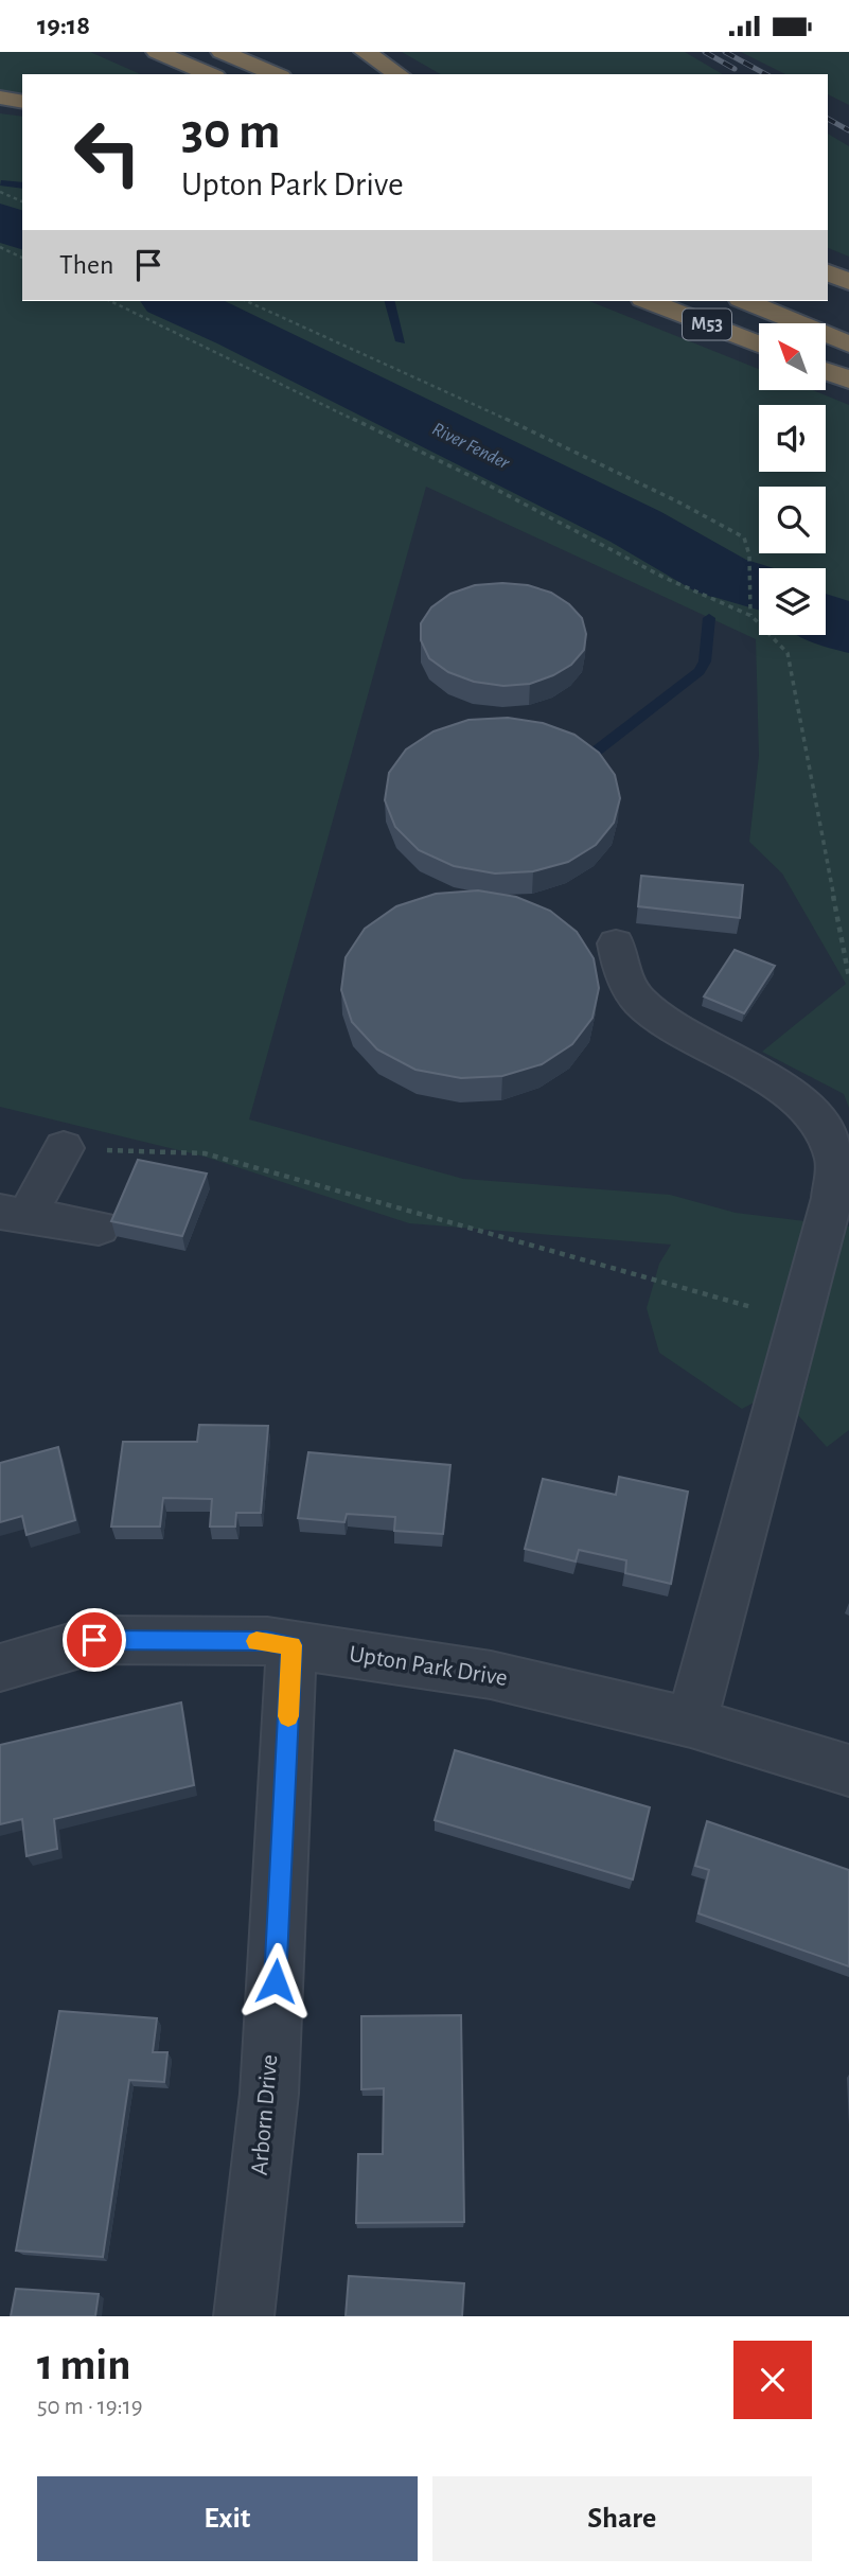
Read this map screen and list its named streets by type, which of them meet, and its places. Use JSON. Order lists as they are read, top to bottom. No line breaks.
{"streets":{"highway":["M53"],"street":["Upton Park Drive","Arborn Drive"]},"crossings":[["Upton Park Drive","Arborn Drive"]],"water":["River Fender"],"north":"top left","page":{"status":"19:18","turn":["30 m","Upton Park Drive"],"then":"Then","heading":["1 min","50 m · 19:19"],"buttons":["Exit","Share"]}}
